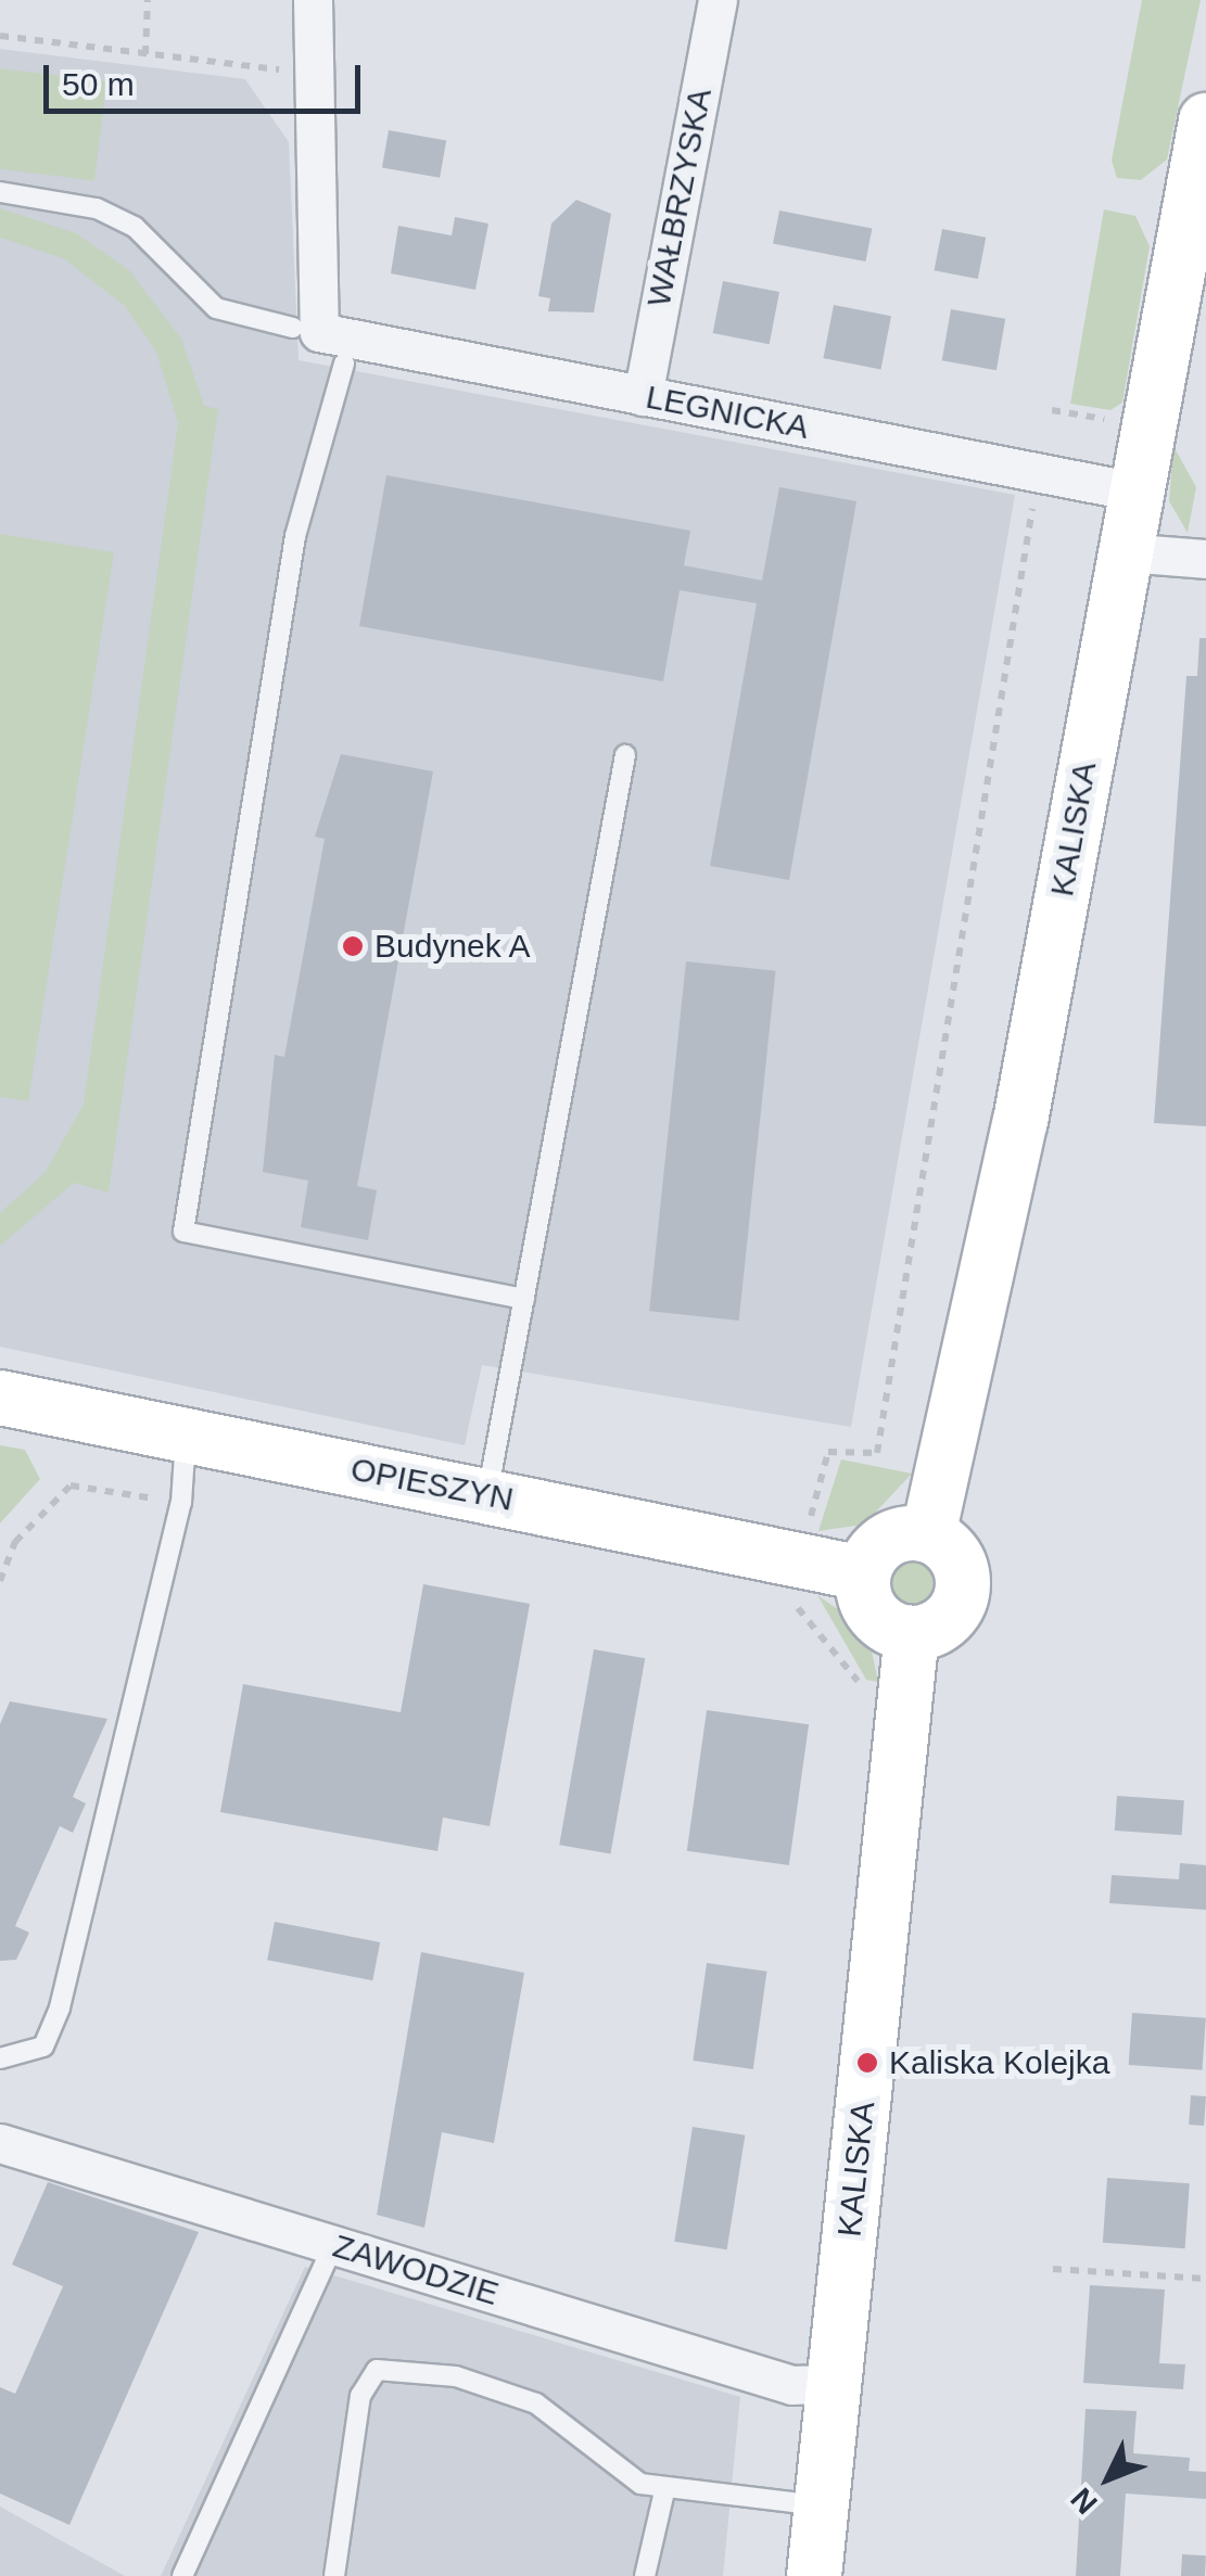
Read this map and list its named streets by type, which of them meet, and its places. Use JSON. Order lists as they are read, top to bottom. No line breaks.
{"streets":{"street":["WAŁBRZYSKA","LEGNICKA","KALISKA","OPIESZYN","ZAWODZIE"]},"crossings":[["WAŁBRZYSKA","LEGNICKA"],["LEGNICKA","KALISKA"],["KALISKA","OPIESZYN"],["KALISKA","ZAWODZIE"]],"places":["Budynek A","Kaliska Kolejka"],"scale_bar":"50 m","north":"bottom left"}
